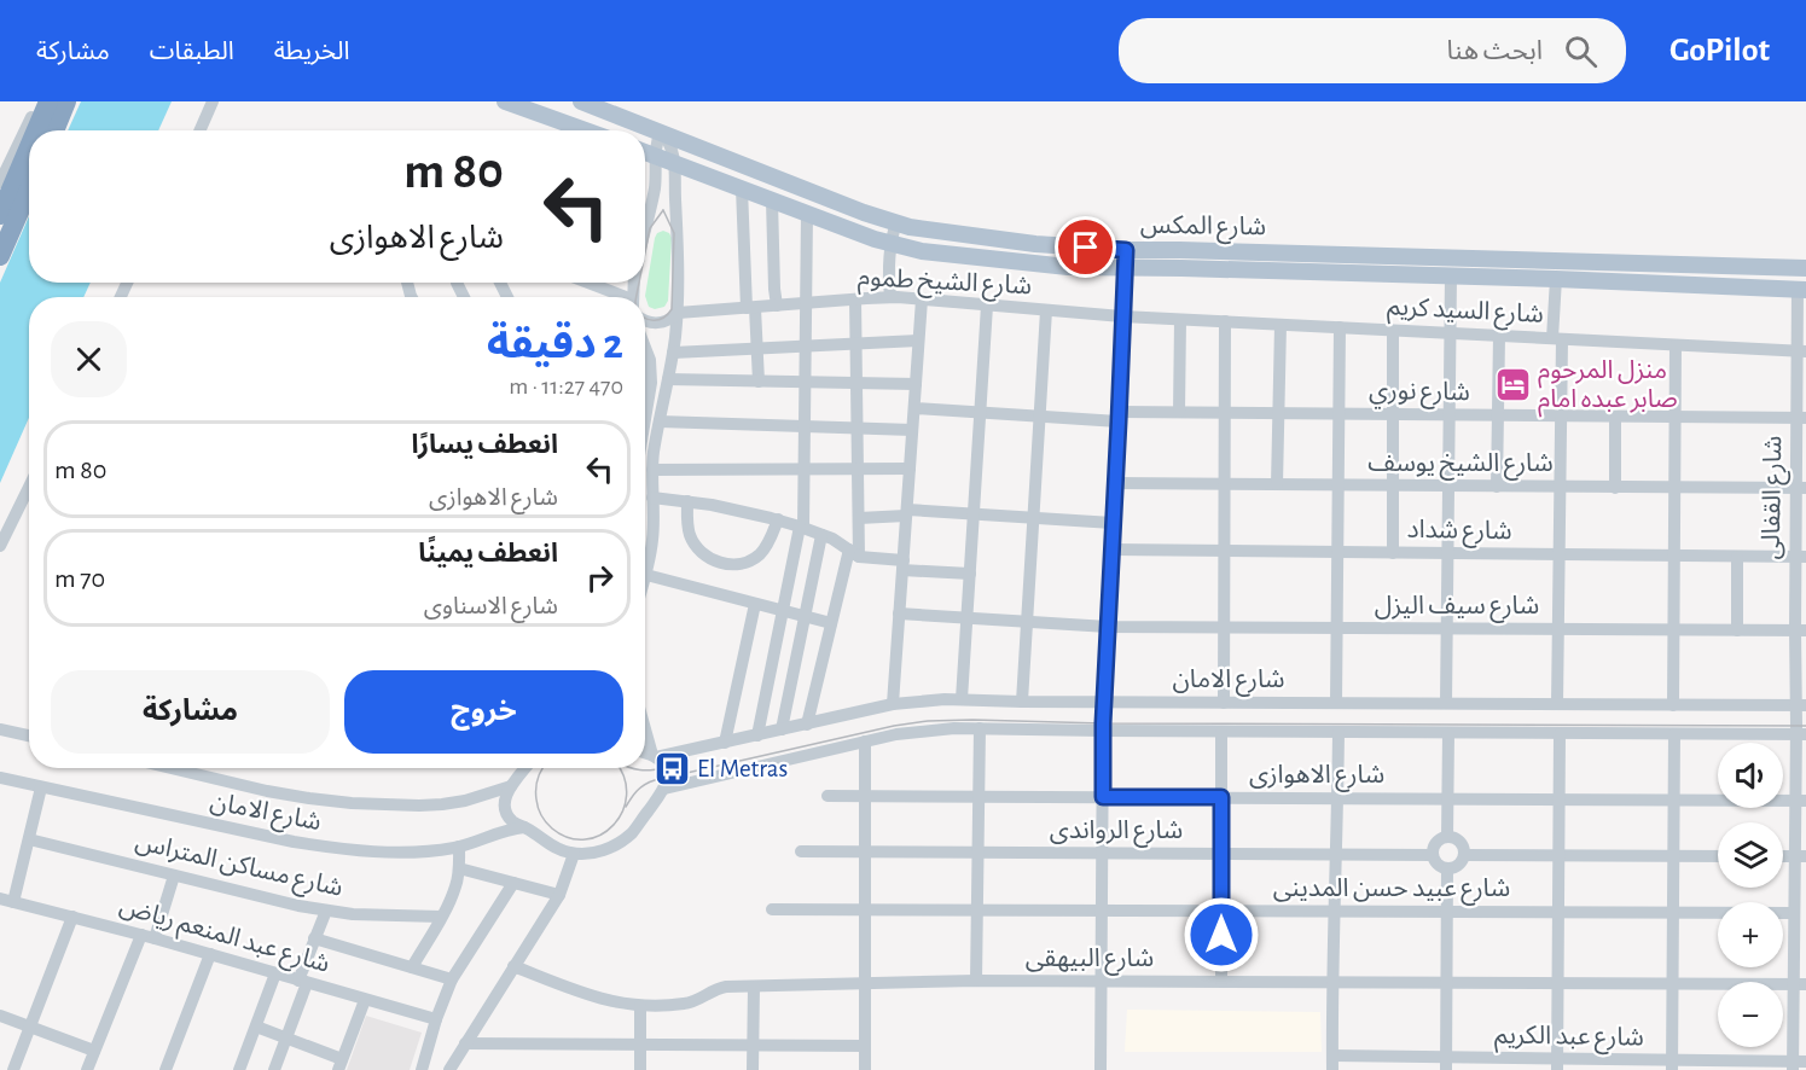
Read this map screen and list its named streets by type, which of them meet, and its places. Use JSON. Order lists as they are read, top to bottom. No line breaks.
{"streets":{"main road":["شارع المكس"],"street":["شارع الشيخ طموم","شارع السيد كريم","شارع نوري","شارع الشيخ يوسف","شارع القفالى","شارع شداد","شارع سيف اليزل","شارع الامان","شارع الاهوازى","شارع الرواندى","شارع مساكن المتراس","شارع عبيد حسن المدينى","شارع عبد المنعم رياض","شارع البيهقى","شارع عبد الكريم"]},"crossings":[["شارع المكس","شارع القفالى"],["شارع الشيخ طموم","شارع السيد كريم"],["شارع السيد كريم","شارع القفالى"],["شارع نوري","شارع القفالى"],["شارع الشيخ يوسف","شارع القفالى"],["شارع القفالى","شارع شداد"],["شارع القفالى","شارع سيف اليزل"],["شارع القفالى","شارع الامان"],["شارع القفالى","شارع الاهوازى"],["شارع القفالى","شارع عبيد حسن المدينى"],["شارع القفالى","شارع البيهقى"],["شارع القفالى","شارع عبد الكريم"]],"places":{"hotel":["منزل المرحوم صابر عبده امام"],"bus stop":["El Metras"]},"page":{"header":"GoPilot","search":"ابحث هنا","nav":["الخريطة","الطبقات","مشاركة"],"turn":["80 m","شارع الاهوازى"],"heading":["2 دقيقة","470 m · 11:27"],"list":[{"name":"انعطف يسارًا","note":"شارع الاهوازى","value":"80 m"},{"name":"انعطف يمينًا","note":"شارع الاسناوى","value":"70 m"}],"buttons":["خروج","مشاركة"],"map_buttons":["+","−"]}}
